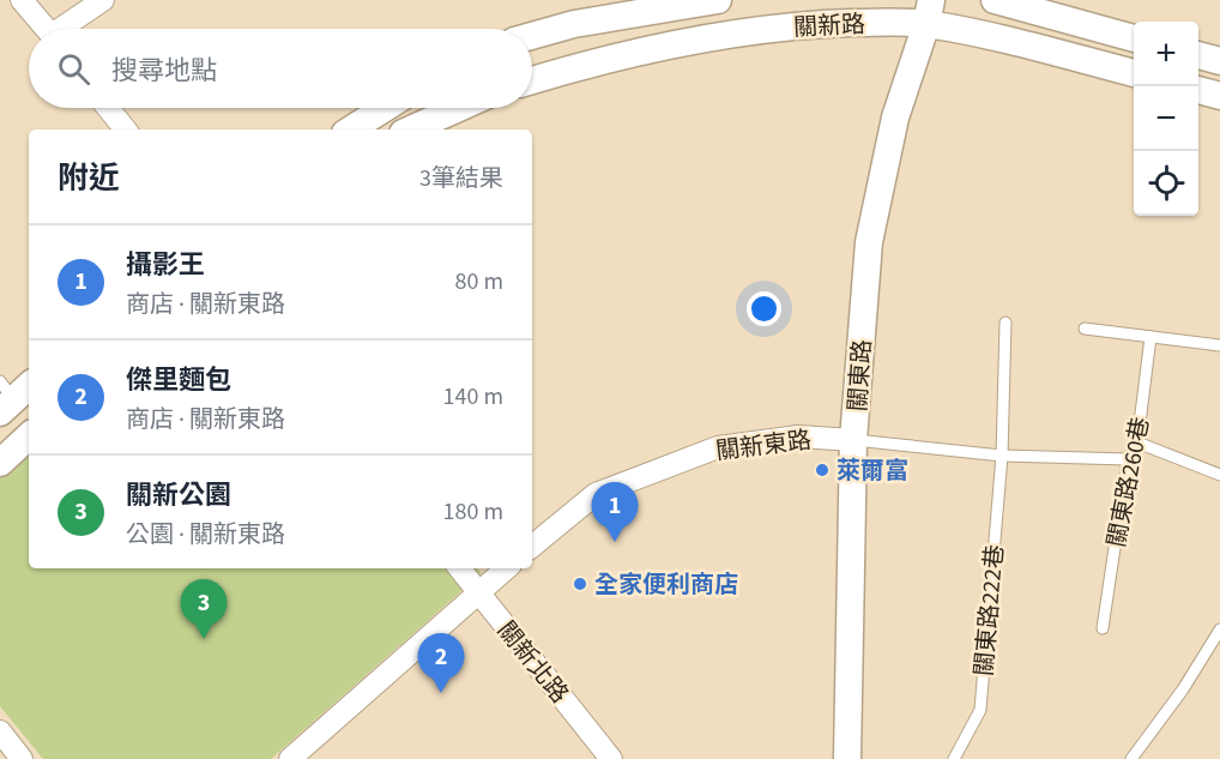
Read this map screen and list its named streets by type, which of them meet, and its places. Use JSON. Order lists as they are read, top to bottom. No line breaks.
{"streets":{"street":["關新路","關東路","關新東路","關新北路"],"lane":["關東路260巷","關東路222巷"]},"crossings":[["關新路","關東路"],["關東路","關新東路"]],"places":["萊爾富","全家便利商店"],"page":{"map_buttons":["+","−"],"search":"搜尋地點","heading":["附近","3筆結果"],"list":[{"mark":"1","name":"攝影王","note":"商店 · 關新東路","value":"80 m"},{"mark":"2","name":"傑里麵包","note":"商店 · 關新東路","value":"140 m"},{"mark":"3","name":"關新公園","note":"公園 · 關新東路","value":"180 m"}],"pins":["1","3","2"]}}
